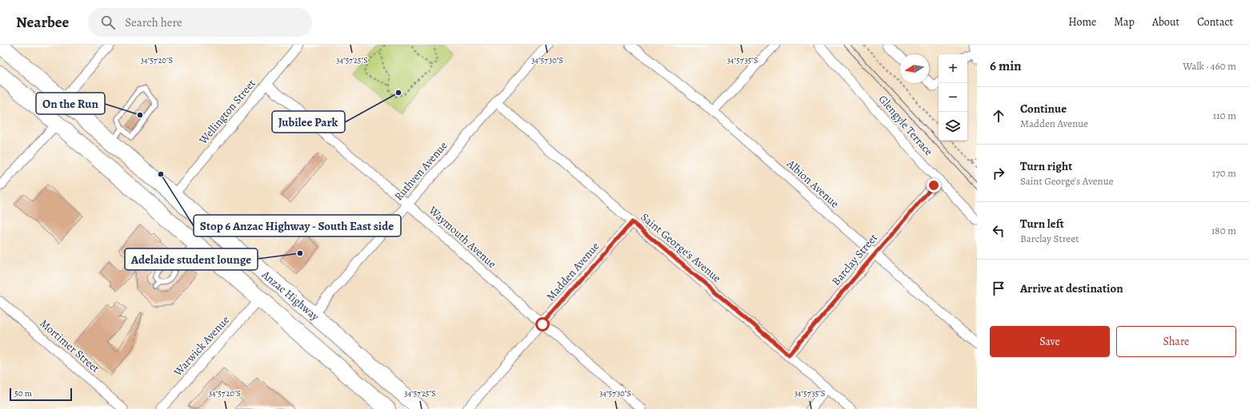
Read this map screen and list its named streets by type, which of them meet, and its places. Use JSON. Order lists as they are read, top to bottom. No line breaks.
{"streets":{"highway":["Anzac Highway"],"street":["Wellington Street","Glengyle Terrace","Ruthven Avenue","Albion Avenue","Waymouth Avenue","Saint George's Avenue","Barclay Street","Madden Avenue","Mortimer Street","Warwick Avenue"]},"crossings":[["Wellington Street","Waymouth Avenue"],["Wellington Street","Anzac Highway"],["Glengyle Terrace","Barclay Street"],["Ruthven Avenue","Waymouth Avenue"],["Ruthven Avenue","Saint George's Avenue"],["Ruthven Avenue","Anzac Highway"],["Albion Avenue","Barclay Street"],["Waymouth Avenue","Madden Avenue"],["Saint George's Avenue","Barclay Street"],["Saint George's Avenue","Madden Avenue"],["Anzac Highway","Warwick Avenue"]],"places":["Jubilee Park","On the Run","Stop 6 Anzac Highway - South East side","Adelaide student lounge"],"scale_bar":"50 m","north":"left","page":{"header":"Nearbee","search":"Search here","nav":["Home","Map","About","Contact"],"heading":["6 min","Walk · 460 m"],"map_buttons":["+","−"],"list":[["Continue","Madden Avenue","110 m"],["Turn right","Saint George's Avenue","170 m"],["Turn left","Barclay Street","180 m"],"Arrive at destination"],"buttons":["Save","Share"],"scale":"50 m"},"coordinates":["34°57'20\"S","34°57'25\"S","34°57'30\"S","34°57'35\"S"]}
